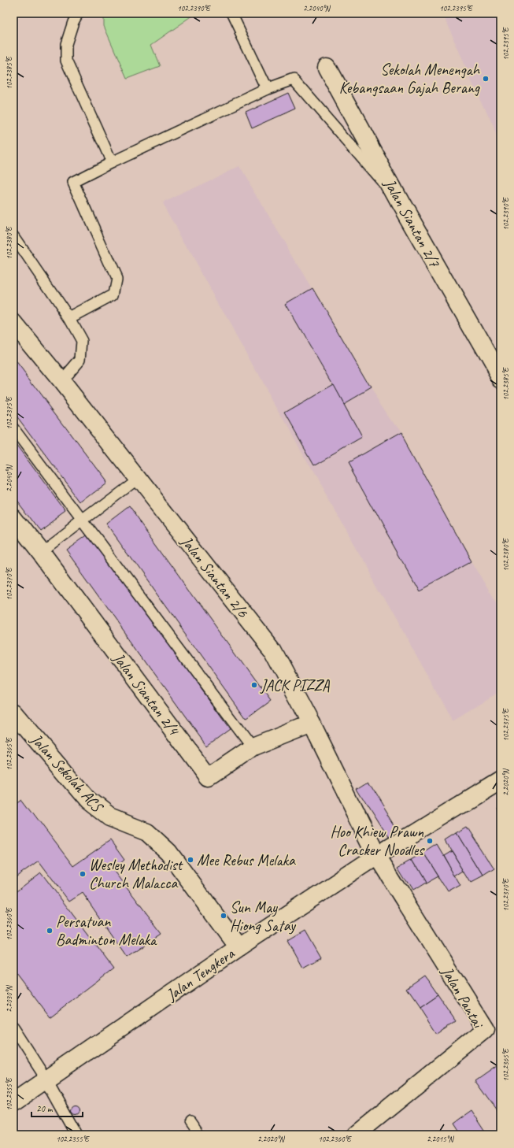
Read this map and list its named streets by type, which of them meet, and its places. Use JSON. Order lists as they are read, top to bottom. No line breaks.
{"streets":{"street":["Jalan Siantan 2/7","Jalan Siantan 2/6","Jalan Siantan 2/4","Jalan Sekolah ACS","Jalan Tengkera","Jalan Pantai"]},"crossings":[["Jalan Siantan 2/6","Jalan Siantan 2/4"],["Jalan Siantan 2/6","Jalan Tengkera"],["Jalan Siantan 2/6","Jalan Pantai"],["Jalan Sekolah ACS","Jalan Tengkera"],["Jalan Tengkera","Jalan Pantai"]],"places":["Sekolah Menengah Kebangsaan Gajah Berang","JACK PIZZA","Hoo Khiew Prawn Cracker Noodles","Mee Rebus Melaka","Wesley Methodist Church Malacca","Sun May Hiong Satay","Persatuan Badminton Melaka"],"scale_bar":"20 m","coordinates":["102.2390°E","2.2040°N","102.2395°E","102.2385°E","102.2380°E","102.2375°E","102.2370°E","102.2365°E","2.2020°N","102.2360°E","2.2030°N","102.2355°E","2.2015°N"]}
